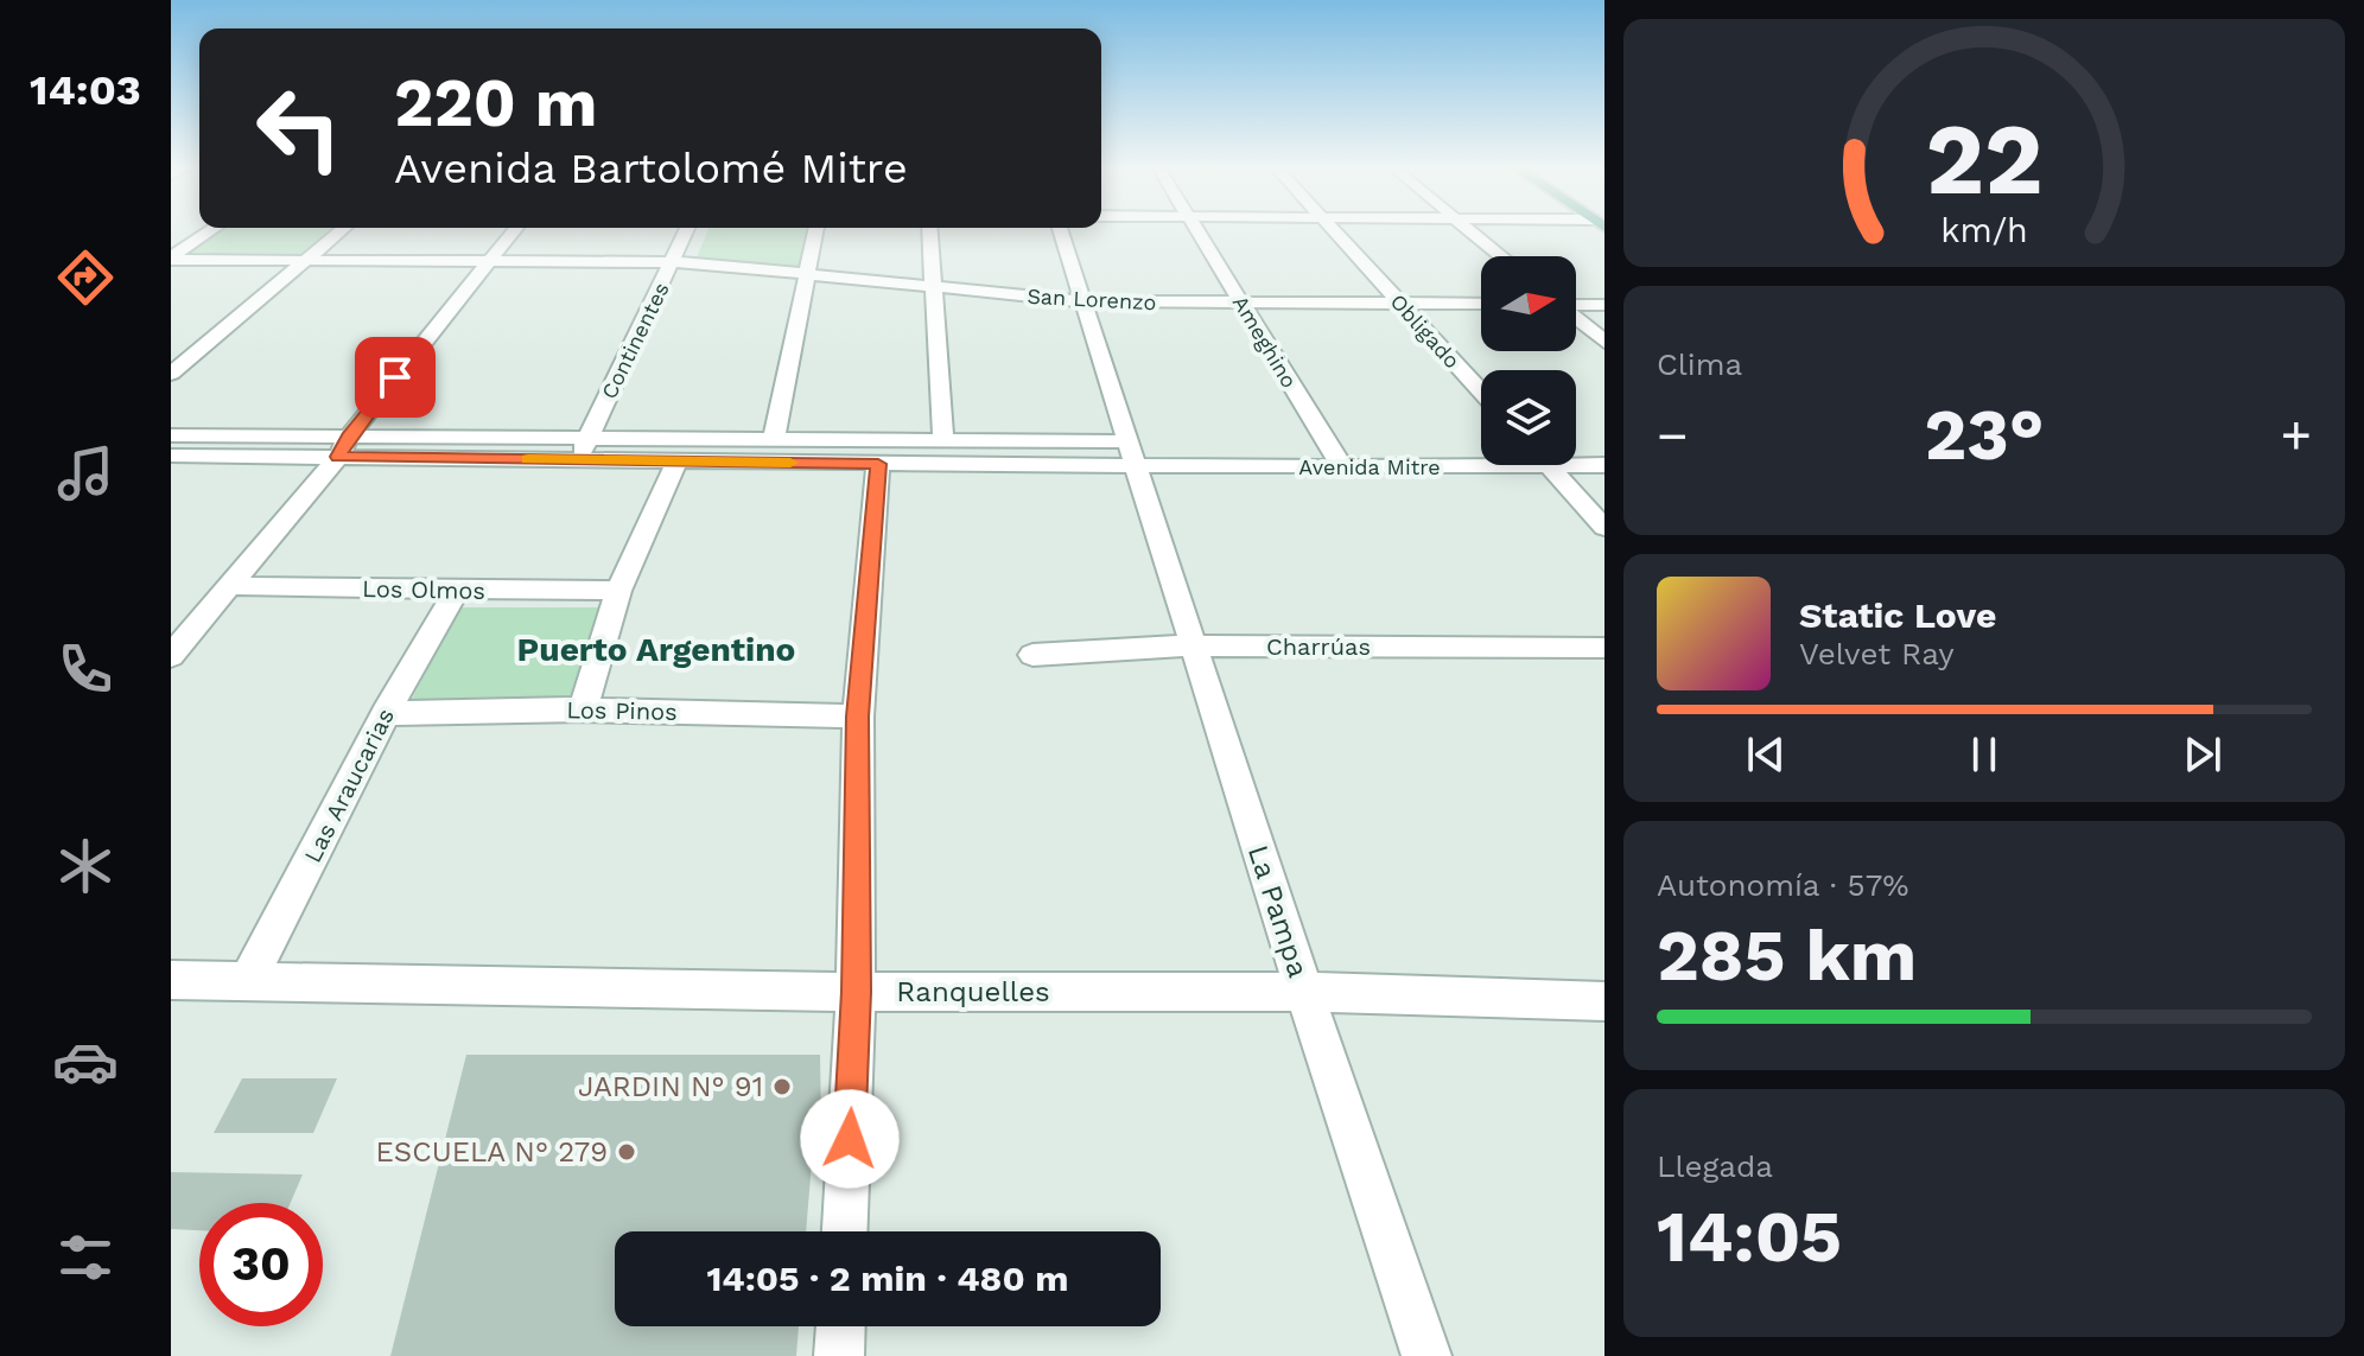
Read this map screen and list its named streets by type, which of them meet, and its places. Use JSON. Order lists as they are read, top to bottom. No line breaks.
{"streets":{"street":["San Lorenzo","Obligado","Continentes","Ameghino","Avenida Mitre","Los Olmos","Charrúas","Los Pinos","Las Araucarias","La Pampa","Ranquelles"]},"crossings":[["San Lorenzo","Obligado"],["San Lorenzo","Continentes"],["San Lorenzo","Ameghino"],["San Lorenzo","La Pampa"],["Ameghino","Avenida Mitre"],["Avenida Mitre","La Pampa"],["Los Olmos","Las Araucarias"],["Charrúas","La Pampa"],["Los Pinos","Las Araucarias"],["Las Araucarias","Ranquelles"],["La Pampa","Ranquelles"]],"districts":["Puerto Argentino"],"places":["JARDIN N° 91","ESCUELA N° 279"],"north":"right","page":{"tabs":"14:03","turn":["220 m","Avenida Bartolomé Mitre"],"tile":["Clima",["Autonomía · 57%","285 km"],["Llegada","14:05"]],"heat":["−","23°","+"],"song":["Static Love","Velvet Ray"],"limit":"30","trip":"14:05 · 2 min · 480 m","gauge":["22","km/h"]}}
